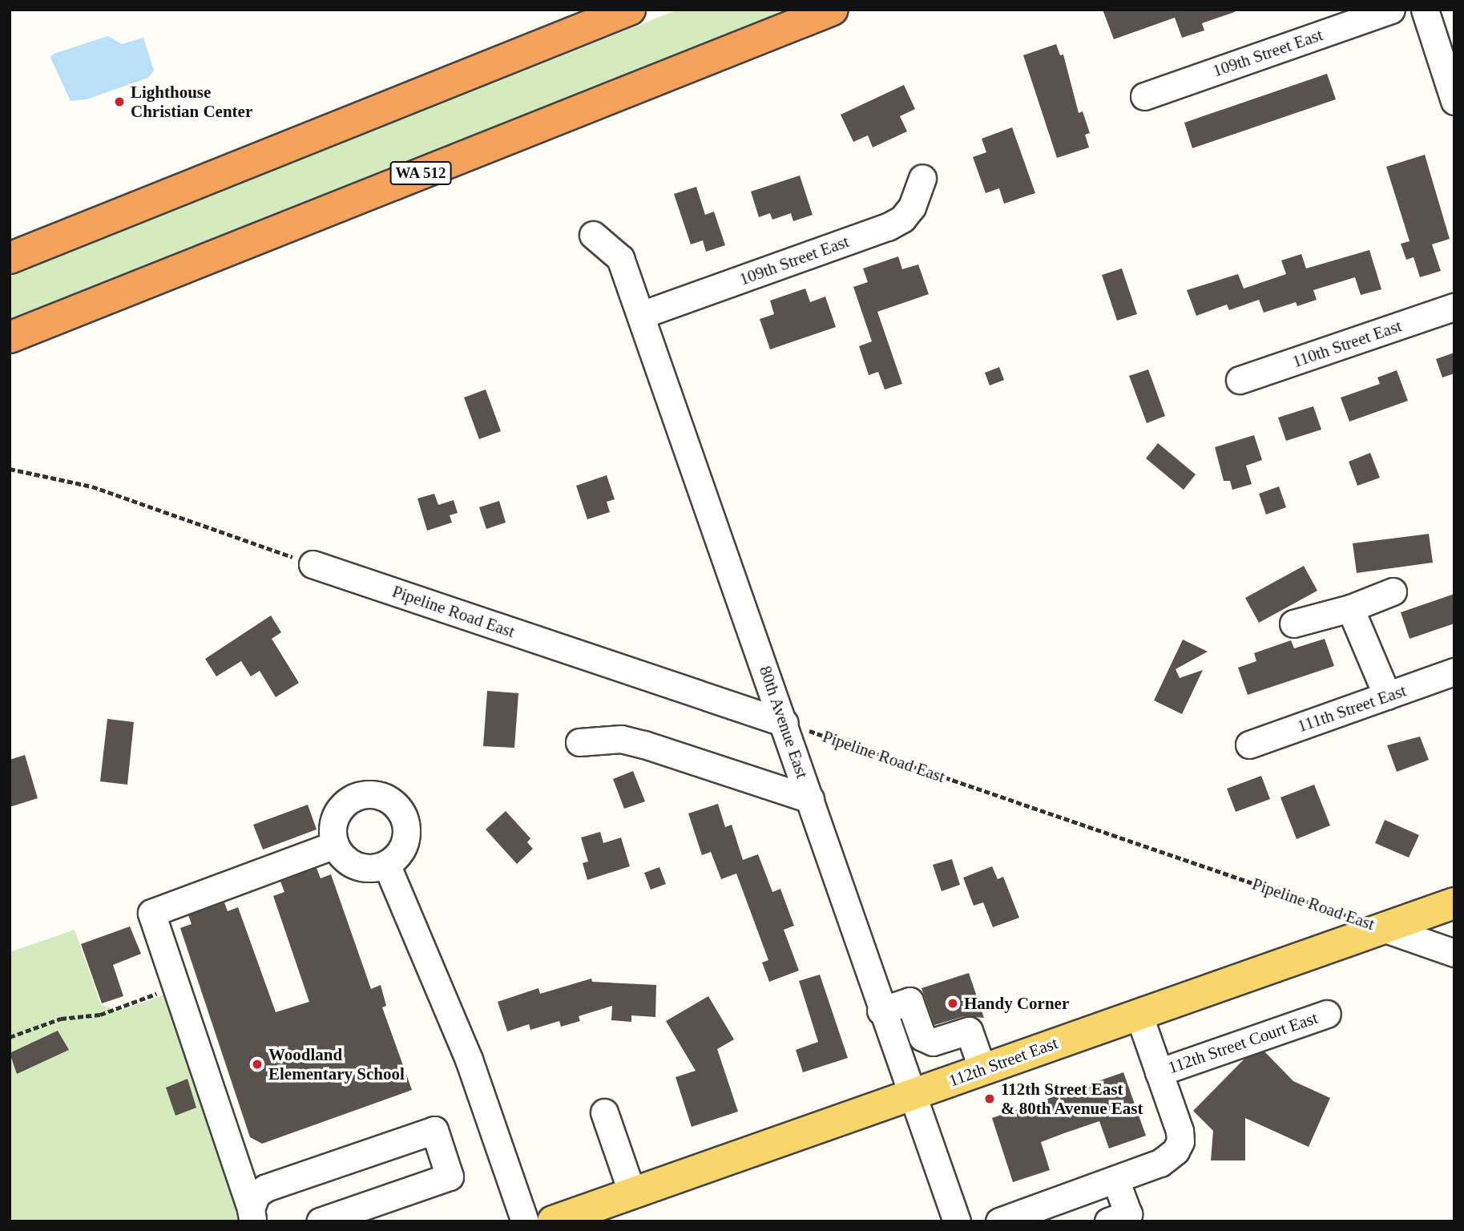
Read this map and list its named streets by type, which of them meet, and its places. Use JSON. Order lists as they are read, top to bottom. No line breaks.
{"streets":{"highway":["WA 512"],"main road":["112th Street East"],"street":["109th Street East","110th Street East","Pipeline Road East","111th Street East","80th Avenue East","112th Street Court East"]},"crossings":[["109th Street East","80th Avenue East"],["Pipeline Road East","80th Avenue East"],["Pipeline Road East","112th Street East"],["80th Avenue East","112th Street East"],["112th Street Court East","112th Street East"]],"places":["Lighthouse Christian Center","Handy Corner","Woodland Elementary School","112th Street East & 80th Avenue East"]}
